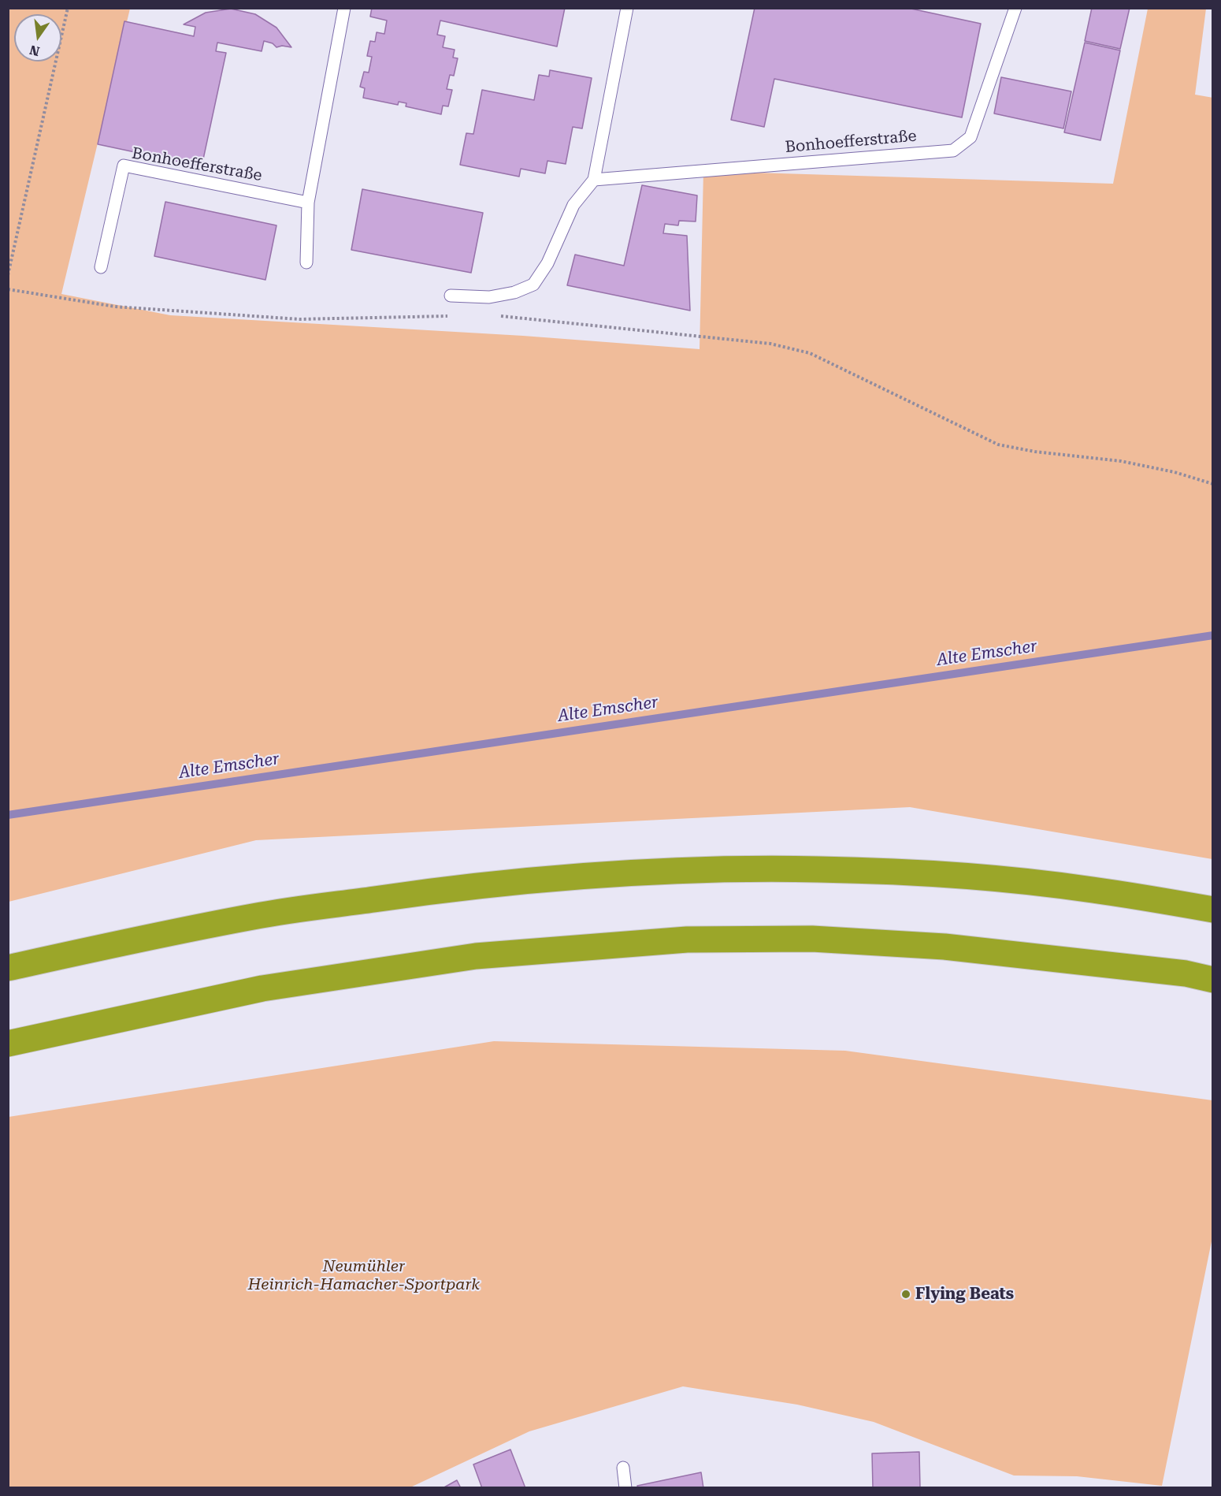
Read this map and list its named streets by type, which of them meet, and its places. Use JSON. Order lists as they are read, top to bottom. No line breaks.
{"streets":{"lane":["Bonhoefferstraße"]},"water":["Alte Emscher"],"parks":["Neumühler Heinrich-Hamacher-Sportpark"],"places":["Flying Beats"],"north":"bottom"}
